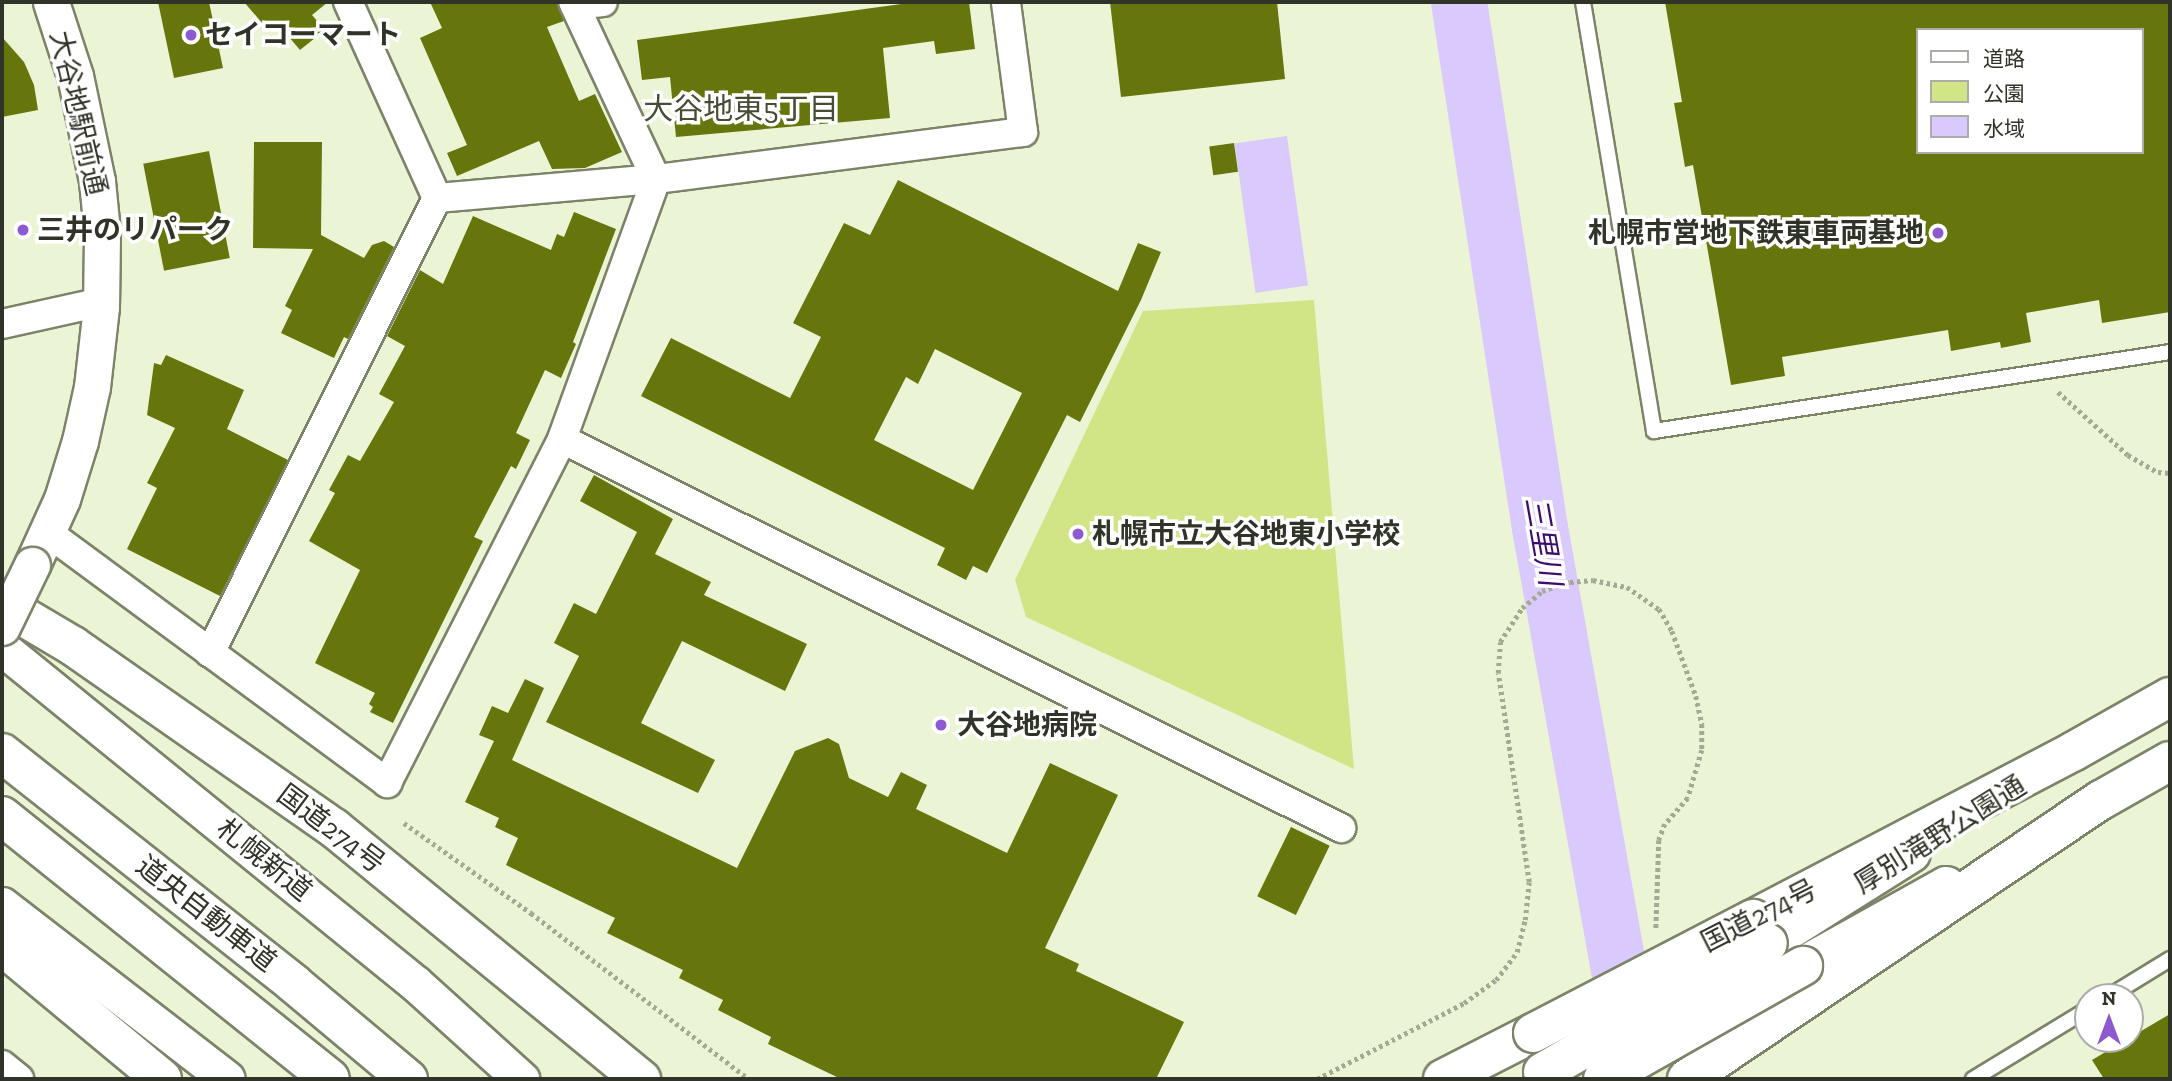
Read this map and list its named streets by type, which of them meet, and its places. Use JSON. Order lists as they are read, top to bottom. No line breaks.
{"streets":{"main road":["国道274号","厚別滝野公園通","道央自動車道"],"street":["大谷地駅前通","札幌新道"]},"districts":["大谷地東5丁目"],"water":["三里川"],"places":["セイコーマート","三井のリパーク","札幌市営地下鉄東車両基地","札幌市立大谷地東小学校","大谷地病院"],"legend":["道路","公園","水域"],"north":"top"}
